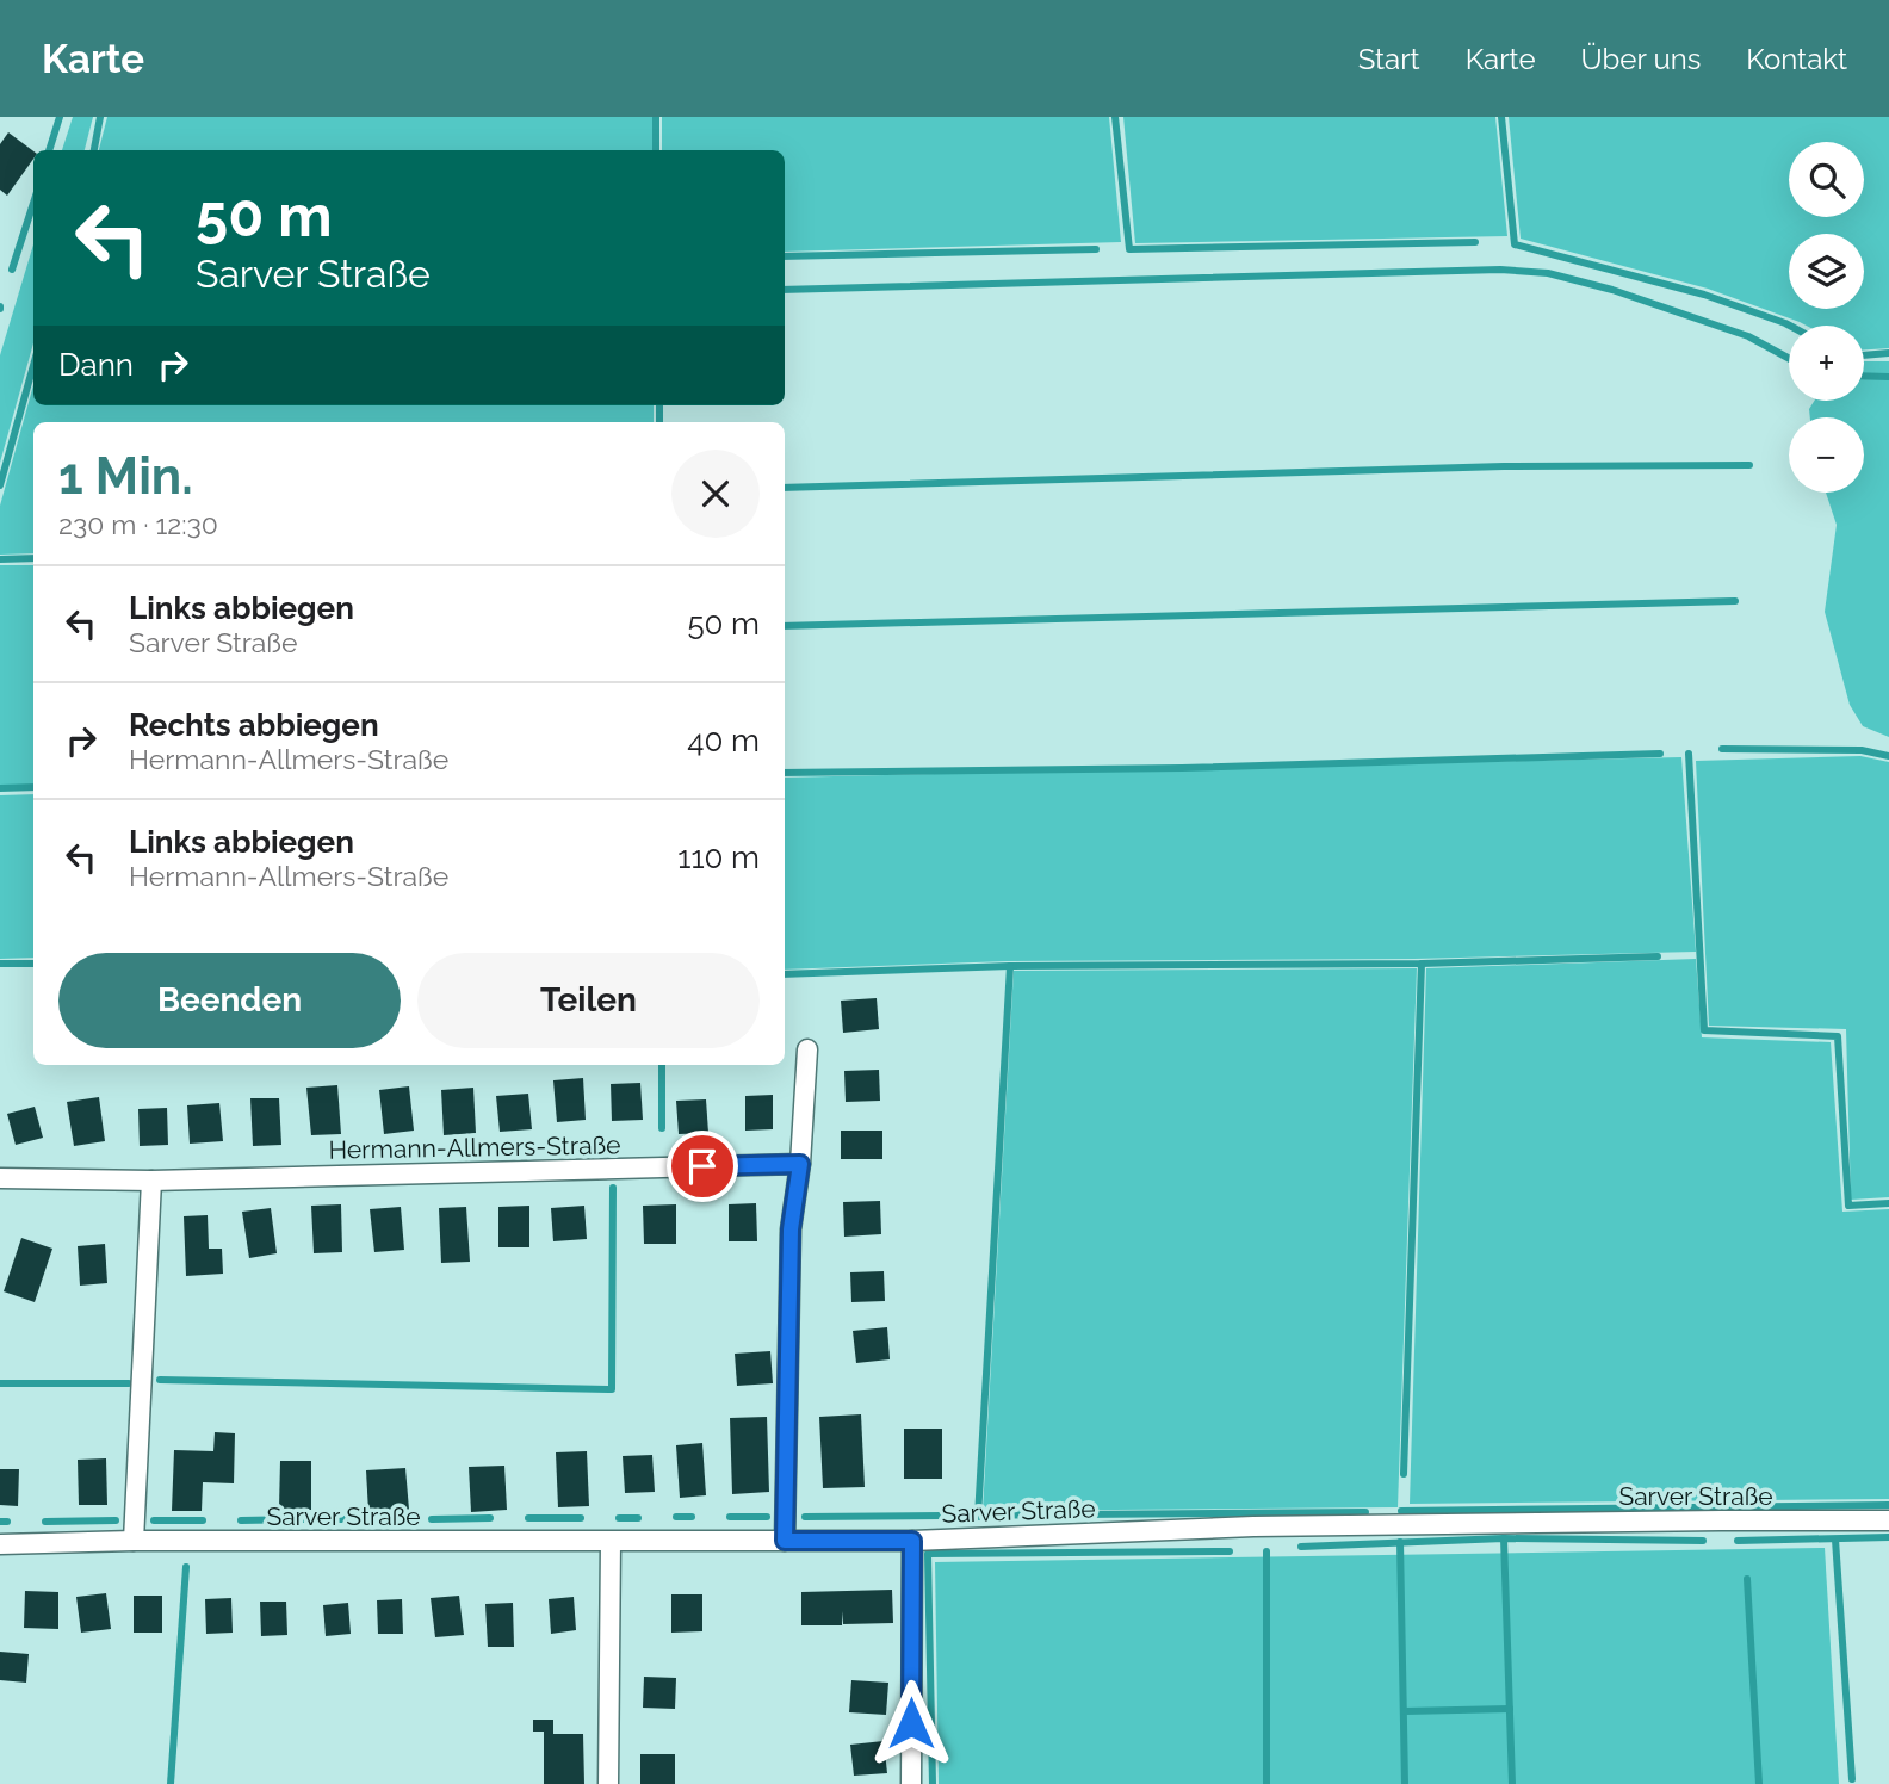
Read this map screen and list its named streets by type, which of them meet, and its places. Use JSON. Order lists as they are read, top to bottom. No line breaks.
{"streets":{"street":["Hermann-Allmers-Straße","Sarver Straße"]},"page":{"header":"Karte","nav":["Start","Karte","Über uns","Kontakt"],"map_buttons":["+","−"],"turn":["50 m","Sarver Straße"],"then":"Dann","heading":["1 Min.","230 m · 12:30"],"list":[{"name":"Links abbiegen","note":"Sarver Straße","value":"50 m"},{"name":"Rechts abbiegen","note":"Hermann-Allmers-Straße","value":"40 m"},{"name":"Links abbiegen","note":"Hermann-Allmers-Straße","value":"110 m"}],"buttons":["Beenden","Teilen"]}}
